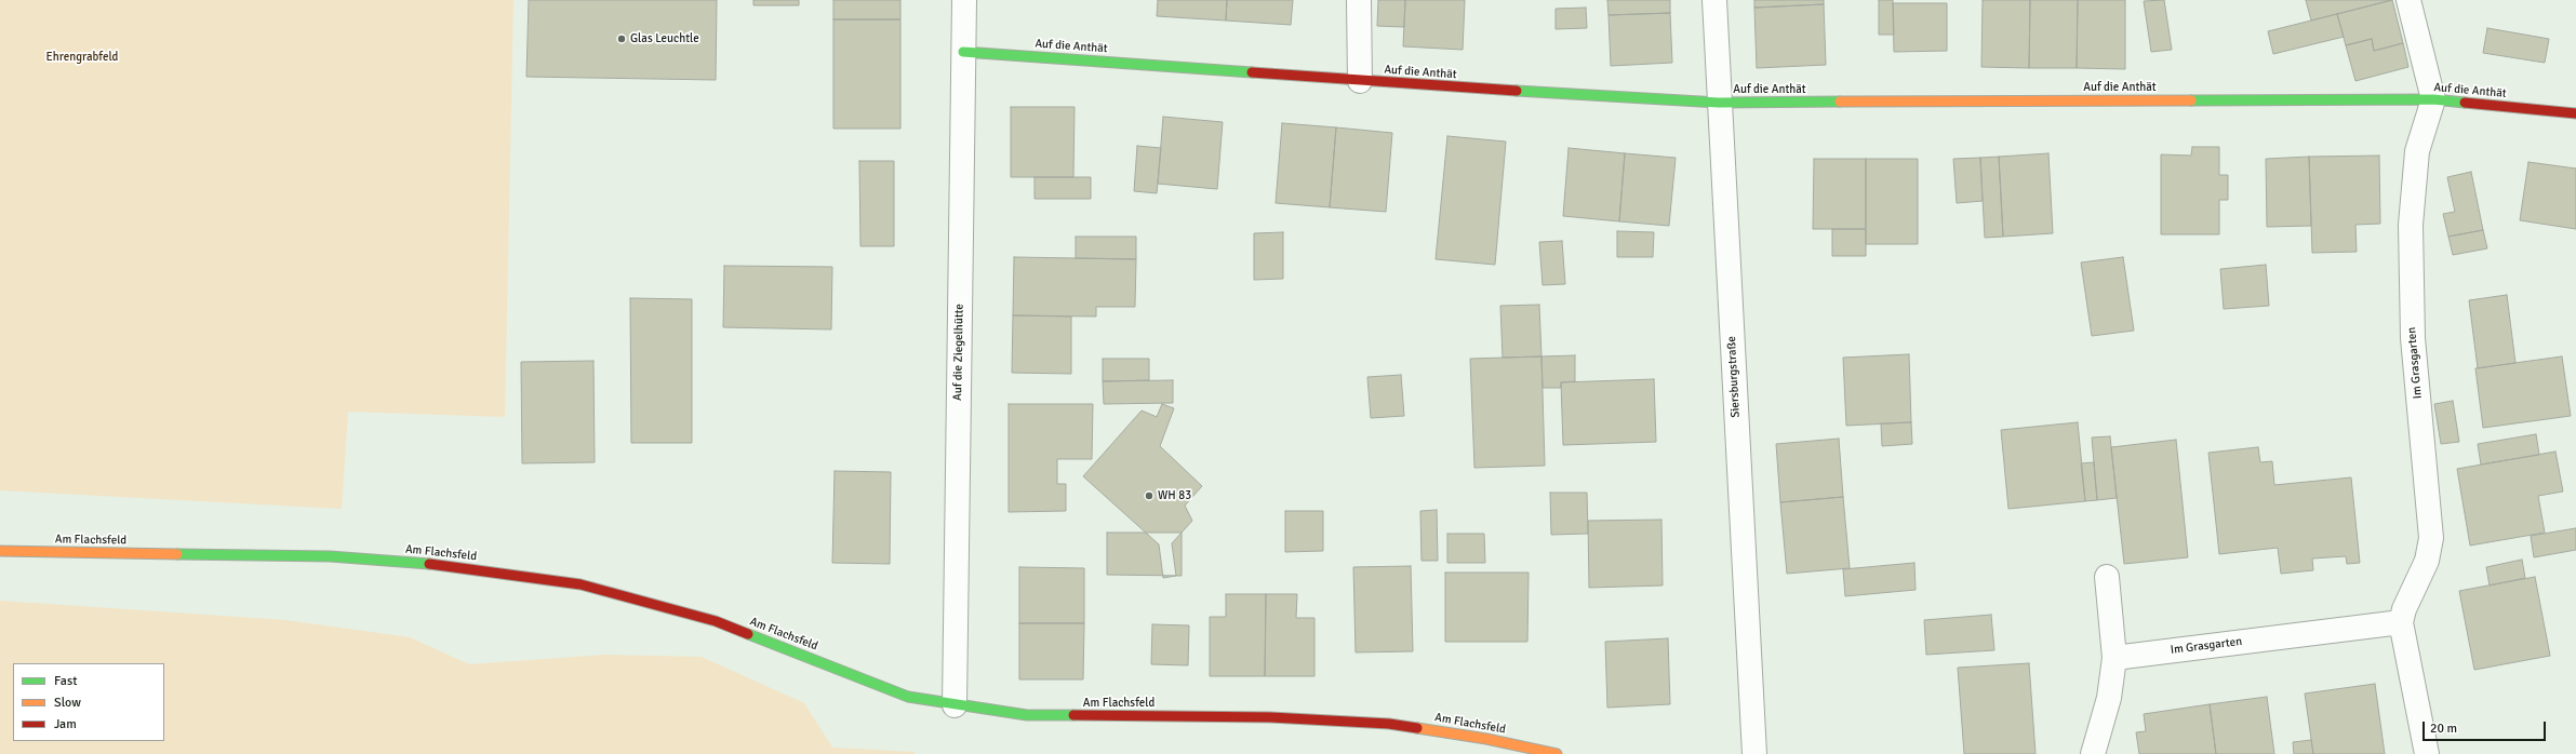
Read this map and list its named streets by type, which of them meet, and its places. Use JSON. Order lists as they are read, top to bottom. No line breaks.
{"streets":{"street":["Auf die Anthät","Auf die Ziegelhütte","Im Grasgarten","Siersburgstraße","Am Flachsfeld"]},"crossings":[["Auf die Anthät","Auf die Ziegelhütte"],["Auf die Anthät","Im Grasgarten"],["Auf die Anthät","Siersburgstraße"],["Auf die Ziegelhütte","Am Flachsfeld"]],"parks":["Ehrengrabfeld"],"places":["Glas Leuchtle","WH 83"],"legend":["Fast","Slow","Jam"],"scale_bar":"20 m"}
